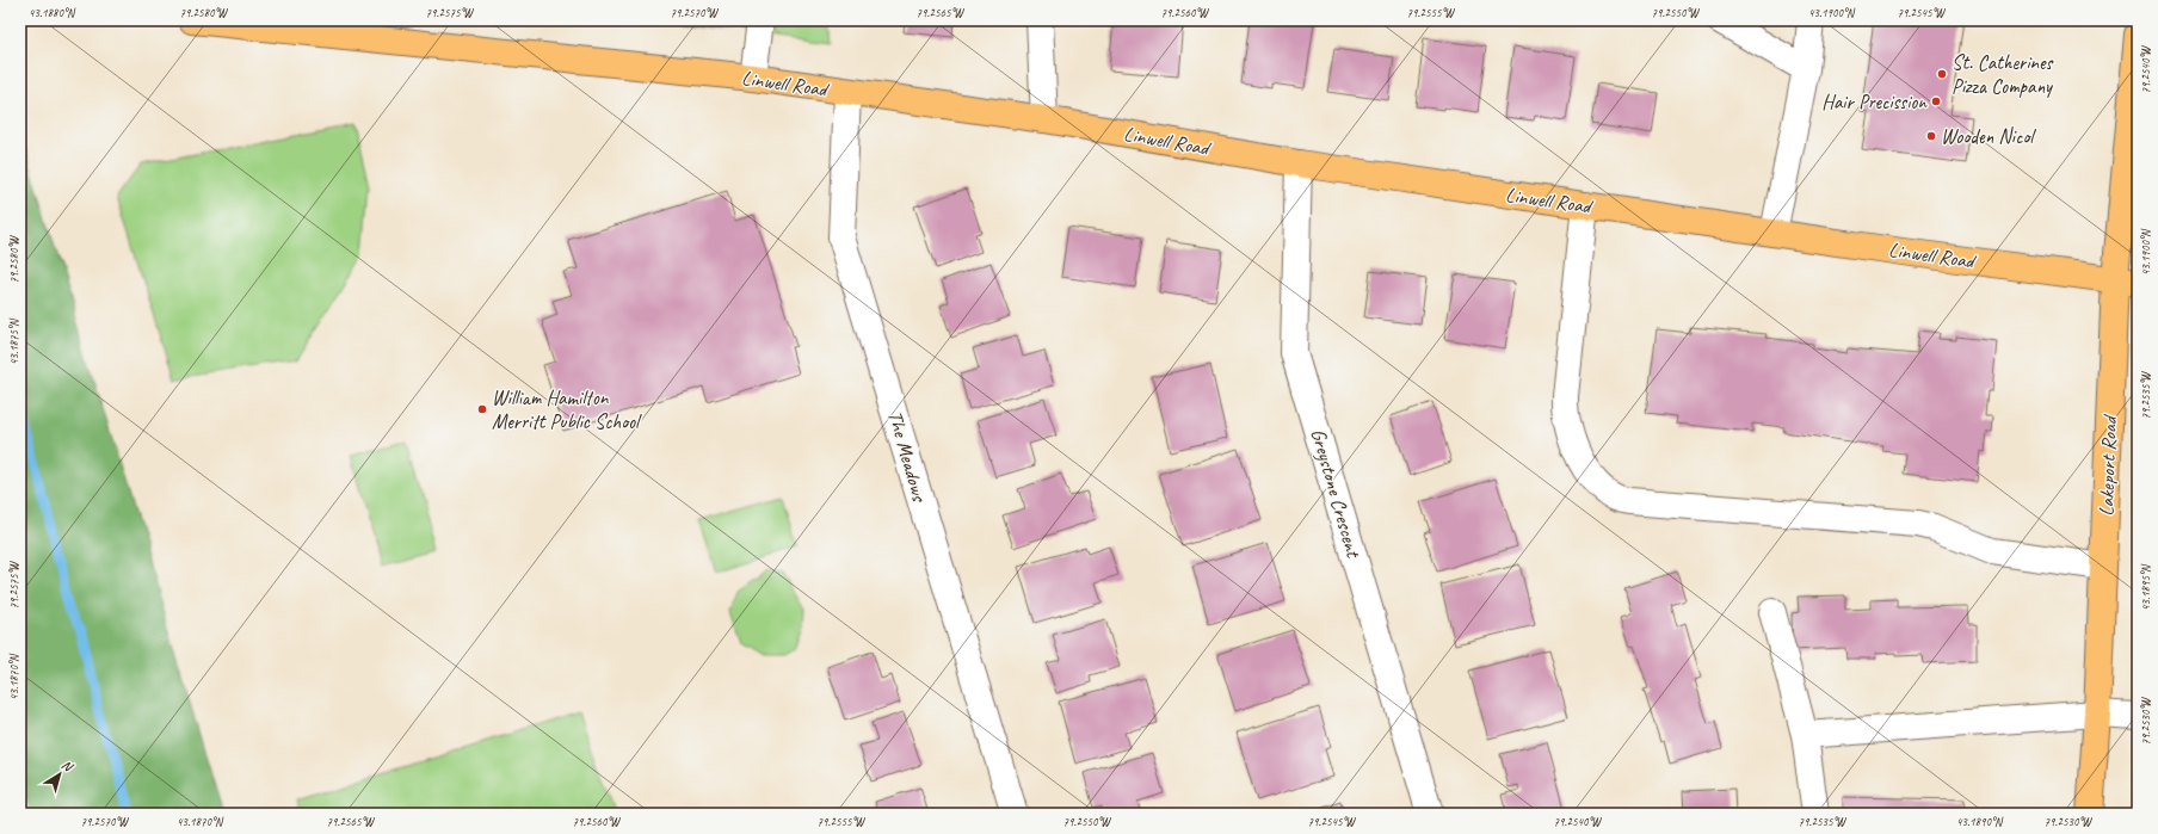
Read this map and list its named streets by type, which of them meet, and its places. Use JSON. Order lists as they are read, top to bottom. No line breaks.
{"streets":{"main road":["Linwell Road","Lakeport Road"],"street":["The Meadows","Greystone Crescent"]},"crossings":[["Linwell Road","The Meadows"],["Linwell Road","Lakeport Road"],["Linwell Road","Greystone Crescent"]],"places":["St. Catherines Pizza Company","Hair Precission","Wooden Nicol","William Hamilton Merritt Public School"],"north":"top right","coordinates":["43.1880°N","79.2580°W","79.2575°W","79.2570°W","79.2565°W","79.2560°W","79.2555°W","79.2550°W","43.1900°N","79.2545°W","79.2540°W","43.1875°N","79.2535°W","43.1895°N","43.1870°N","79.2530°W","43.1890°N"]}
